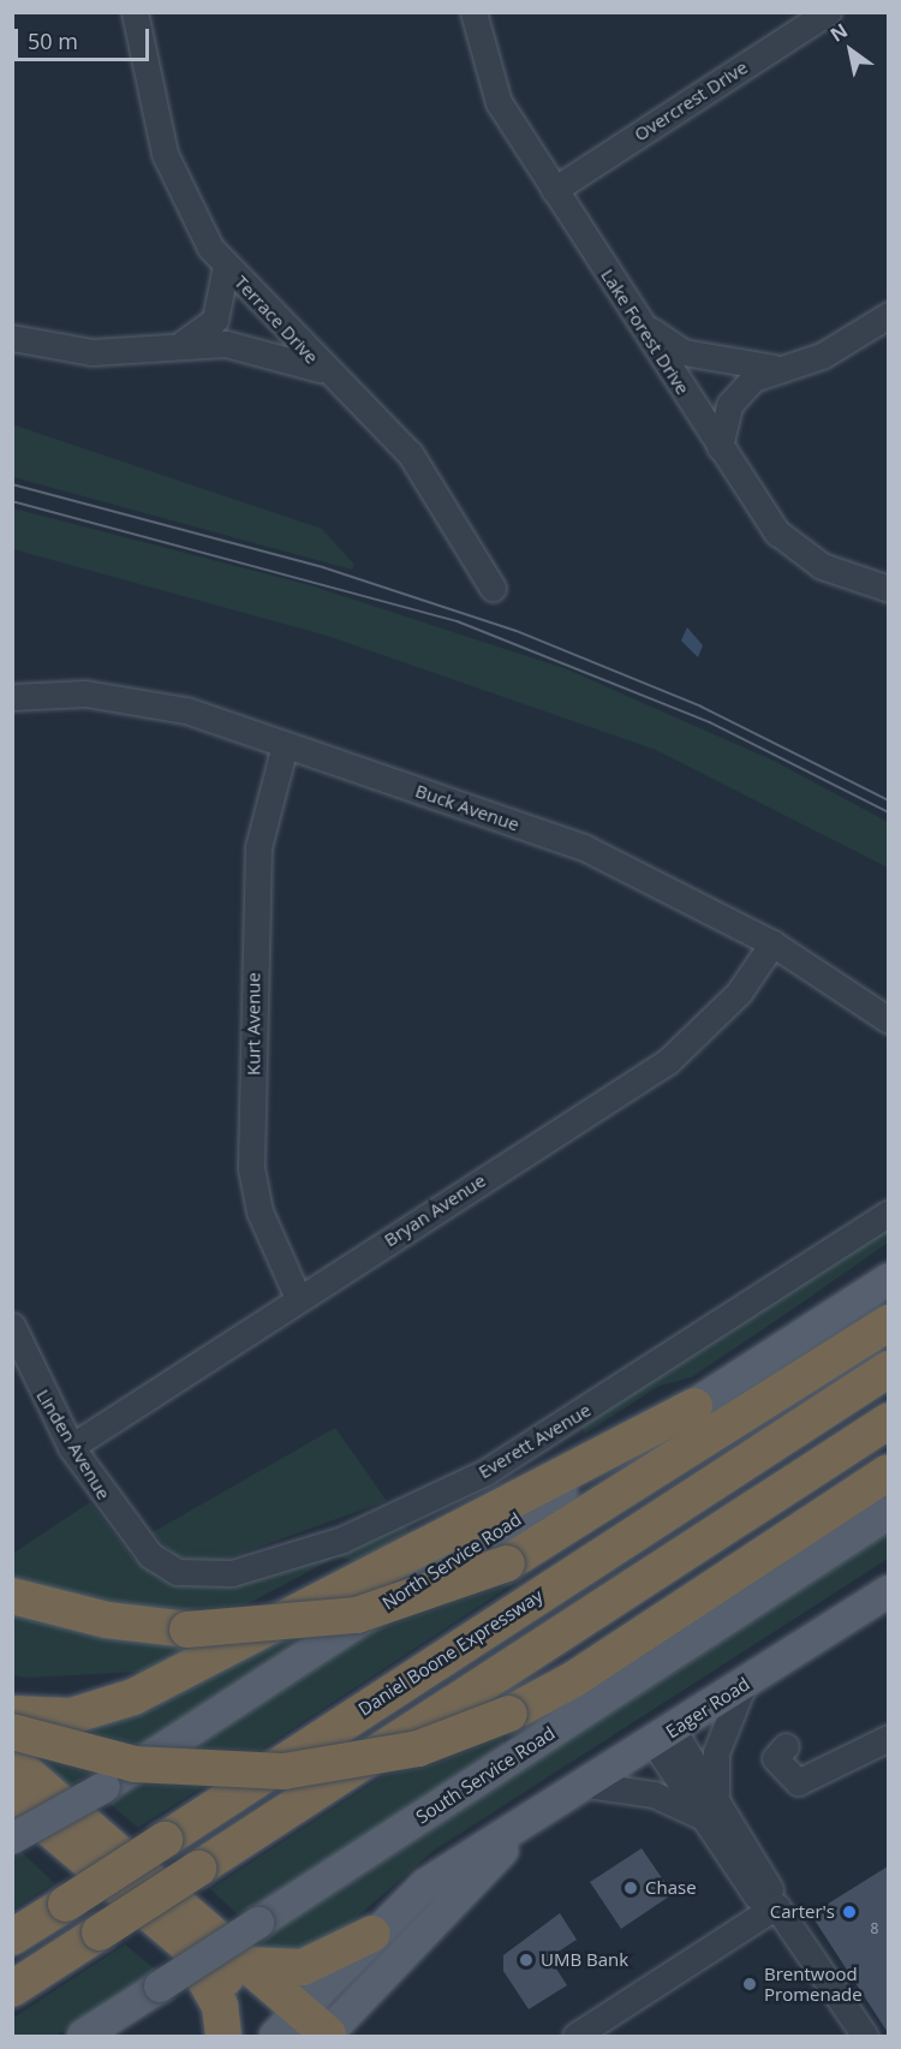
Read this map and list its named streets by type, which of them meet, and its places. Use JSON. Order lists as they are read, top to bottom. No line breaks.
{"streets":{"highway":["Daniel Boone Expressway"],"main road":["North Service Road","Eager Road","South Service Road"],"street":["Overcrest Drive","Terrace Drive","Lake Forest Drive","Buck Avenue","Kurt Avenue","Bryan Avenue","Everett Avenue","Linden Avenue"]},"crossings":[["Overcrest Drive","Lake Forest Drive"],["Buck Avenue","Kurt Avenue"],["Buck Avenue","Bryan Avenue"],["Kurt Avenue","Bryan Avenue"],["Bryan Avenue","Linden Avenue"],["Everett Avenue","Linden Avenue"]],"places":["Chase","Carter's","UMB Bank","Brentwood Promenade"],"house_numbers":["8"],"scale_bar":"50 m","north":"top left"}
